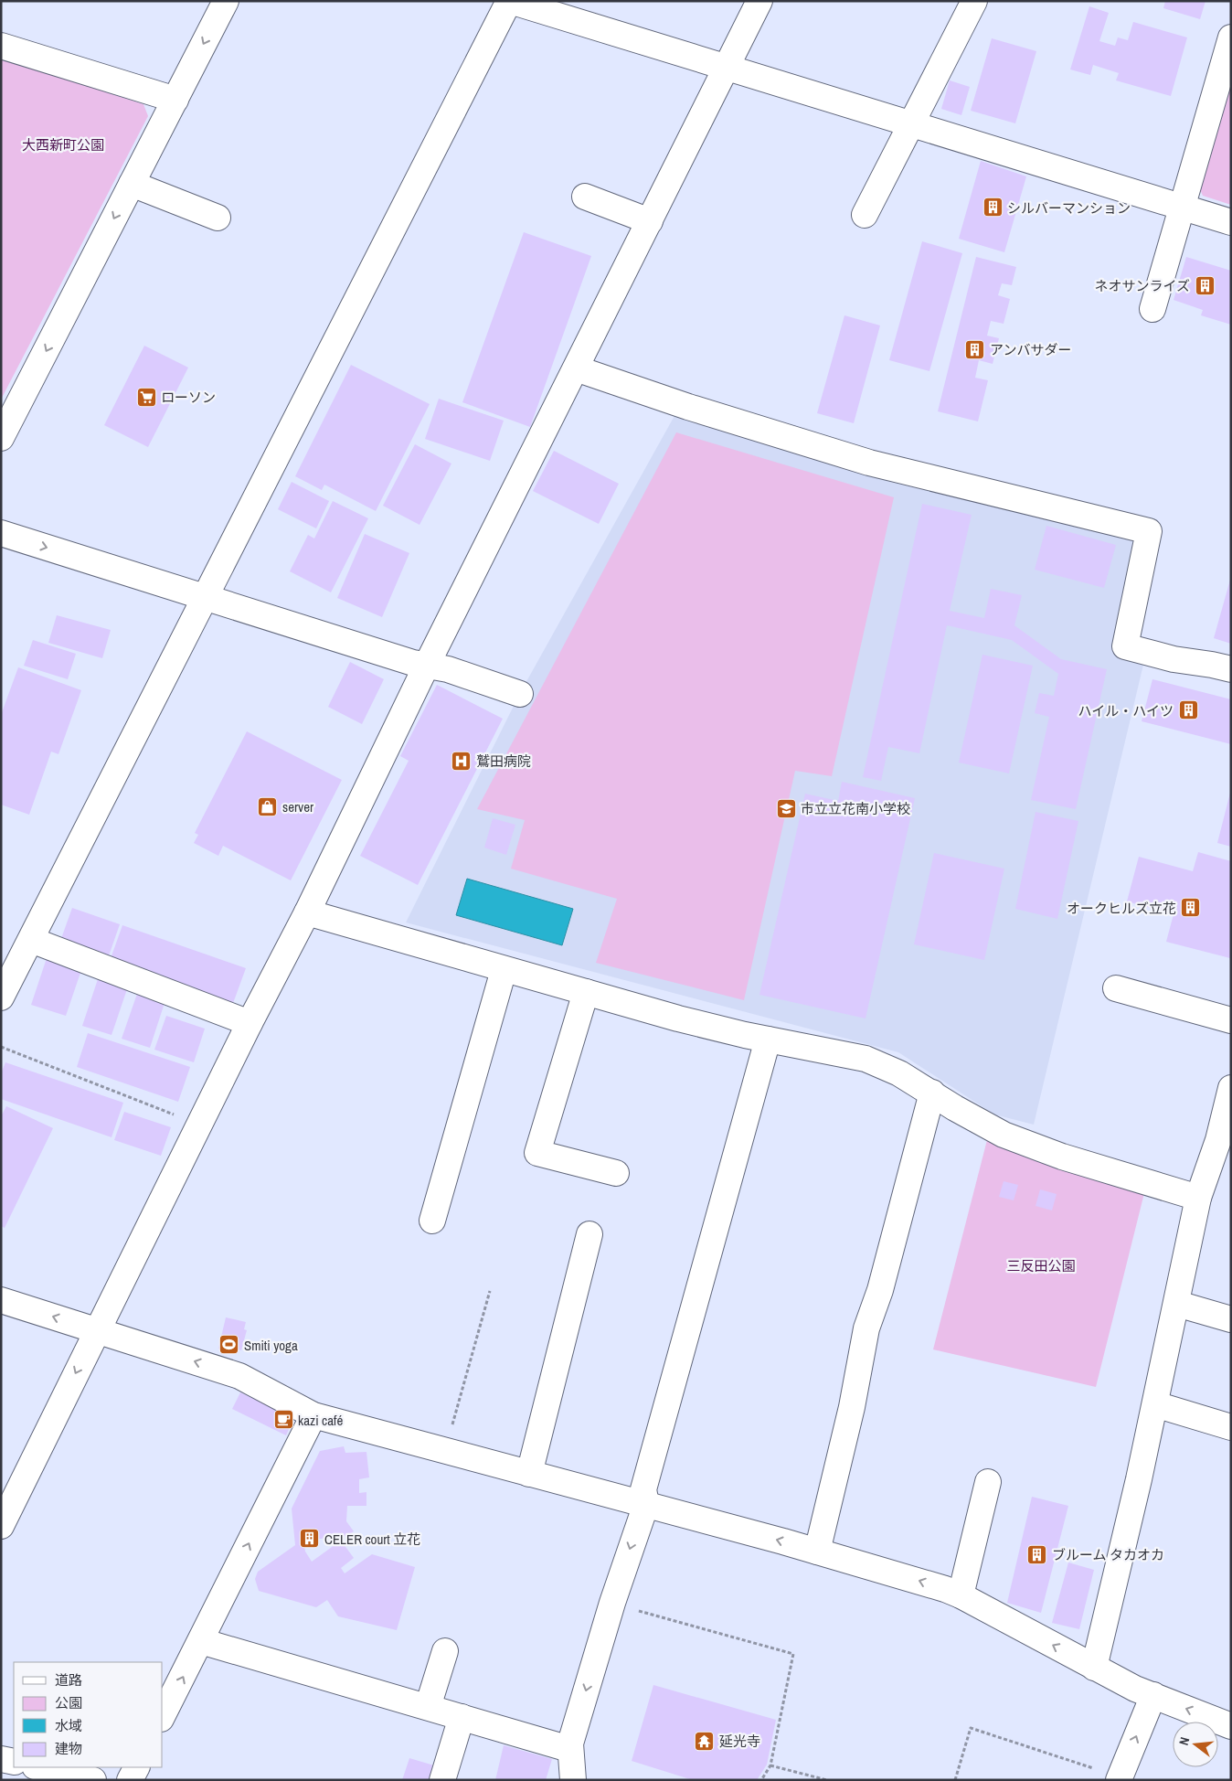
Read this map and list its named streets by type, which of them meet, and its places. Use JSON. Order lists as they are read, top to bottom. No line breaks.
{"parks":["大西新町公園","三反田公園"],"places":{"building":["シルバーマンション","ネオサンライズ","アンバサダー","ハイル・ハイツ","オークヒルズ立花","CELER court 立花","ブルーム タカオカ"],"supermarket":["ローソン"],"hospital":["鷲田病院"],"shop":["server"],"school or university":["市立立花南小学校"],"sports":["Smiti yoga"],"cafe":["kazi café"],"temple":["延光寺"]},"legend":["道路","公園","水域","建物"],"north":"left"}
